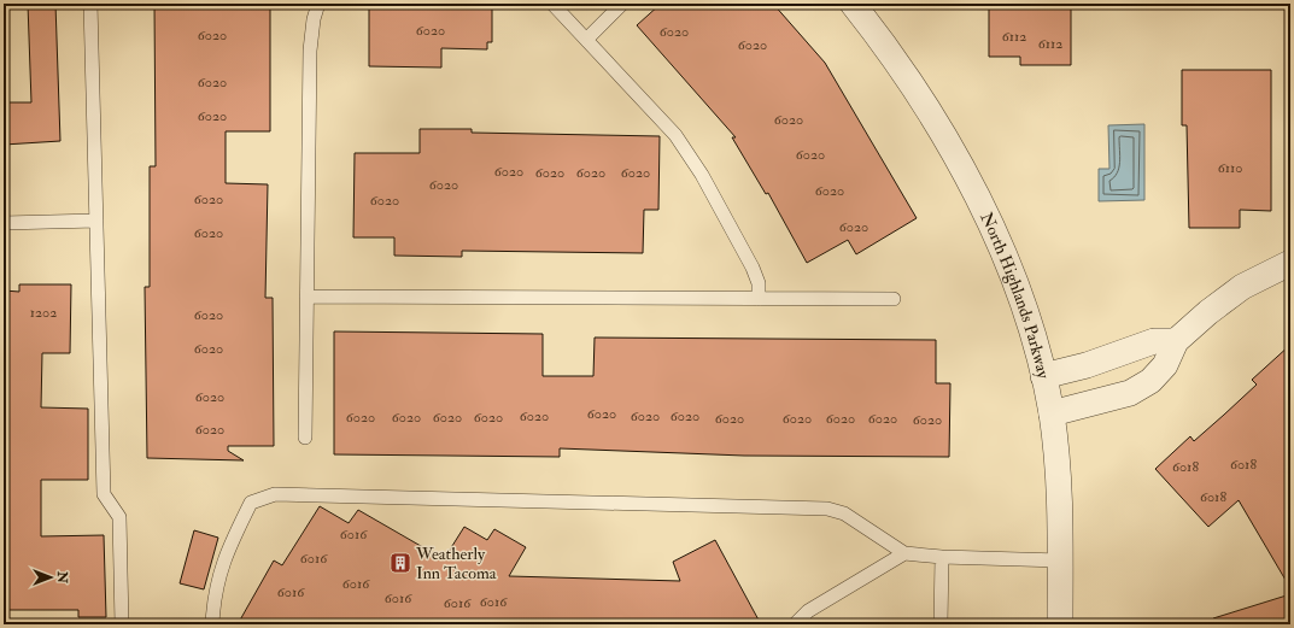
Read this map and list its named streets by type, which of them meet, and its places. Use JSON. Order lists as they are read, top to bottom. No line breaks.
{"streets":{"street":["North Highlands Parkway"]},"places":{"building":["Weatherly Inn Tacoma"]},"house_numbers":["6020","6020","6020","6112","6112","6020","6020","6020","6020","6020","6110","6020","6020","6020","6020","6020","6020","6020","6020","6020","6020","1202","6020","6020","6020","6020","6020","6020","6020","6020","6020","6020","6020","6020","6020","6020","6020","6020","6020","6018","6018","6018","6016","6016","6016","6016","6016","6016","6016"],"north":"right"}
